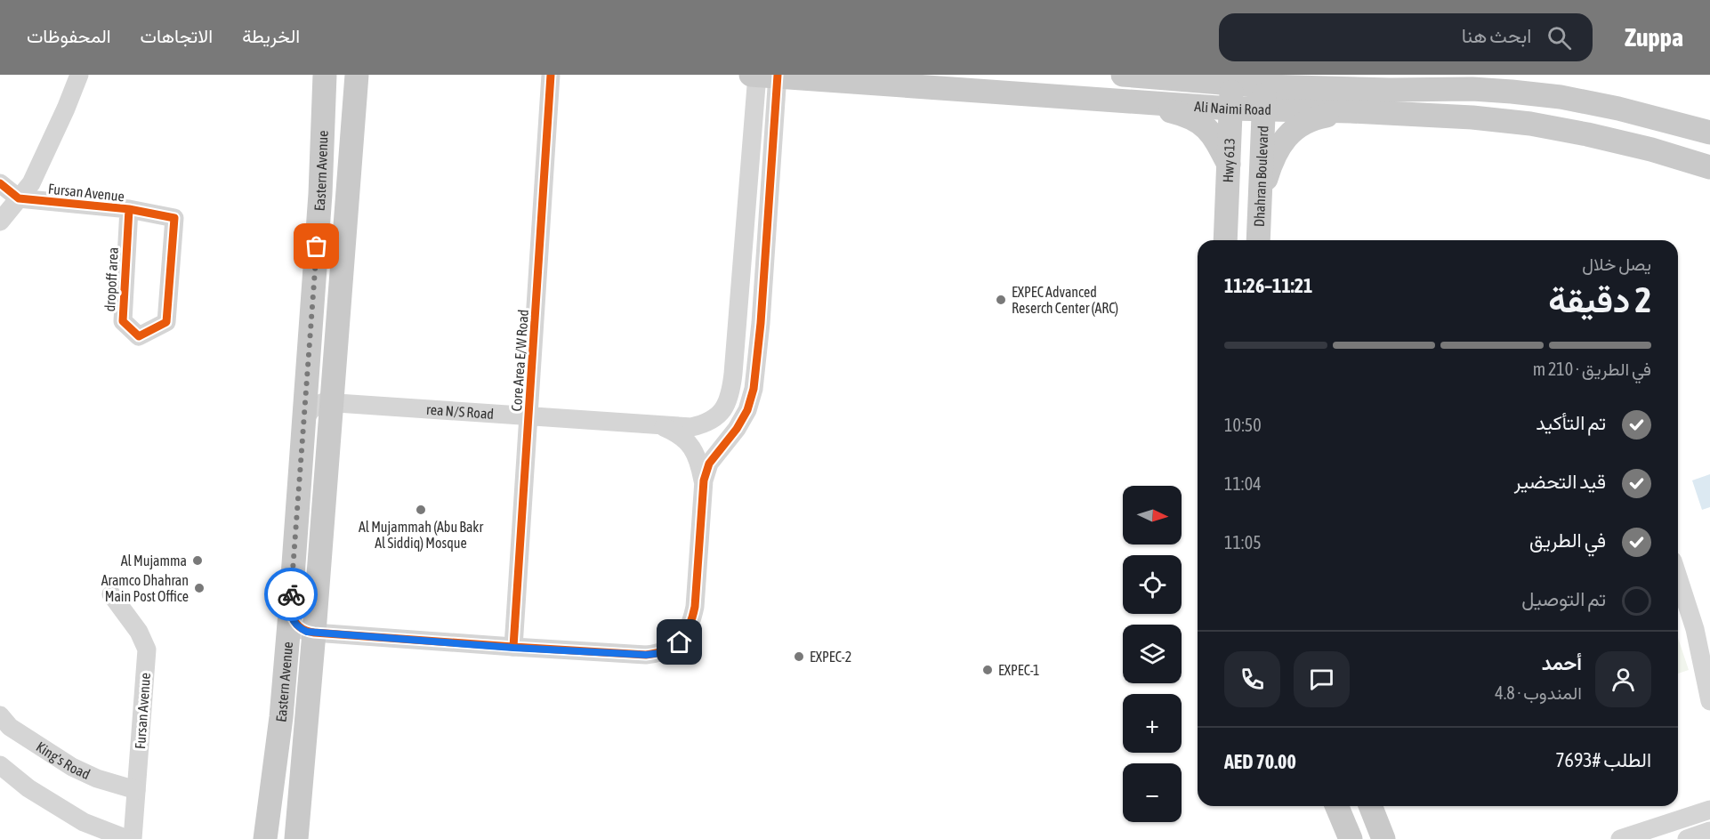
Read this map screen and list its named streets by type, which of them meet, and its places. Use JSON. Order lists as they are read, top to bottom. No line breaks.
{"streets":{"main road":["Ali Naimi Road","Hwy 613","Eastern Avenue","Dhahran Boulevard"],"street":["Fursan Avenue","dropoff area","Core Area E/W Road","rea N/S Road","King's Road"]},"crossings":[["Ali Naimi Road","Hwy 613"],["Ali Naimi Road","Dhahran Boulevard"],["Ali Naimi Road","rea N/S Road"],["Eastern Avenue","rea N/S Road"],["Fursan Avenue","dropoff area"],["Fursan Avenue","King's Road"],["Core Area E/W Road","rea N/S Road"]],"places":["EXPEC Advanced Reserch Center (ARC)","Al Mujammah (Abu Bakr Al Siddiq) Mosque","Al Mujamma","Aramco Dhahran Main Post Office","EXPEC-2","EXPEC-1"],"north":"right","page":{"header":"Zuppa","search":"ابحث هنا","nav":["الخريطة","الاتجاهات","المحفوظات"],"heading":["2 دقيقة","يصل خلال","11:21–11:26"],"panel":["أحمد","المندوب · 4.8","الطلب #7693","AED 70.00"],"bar":"في الطريق · 210 m","list":[["تم التأكيد","10:50"],["قيد التحضير","11:04"],["في الطريق","11:05"],"تم التوصيل"],"map_buttons":["+","−"]}}
